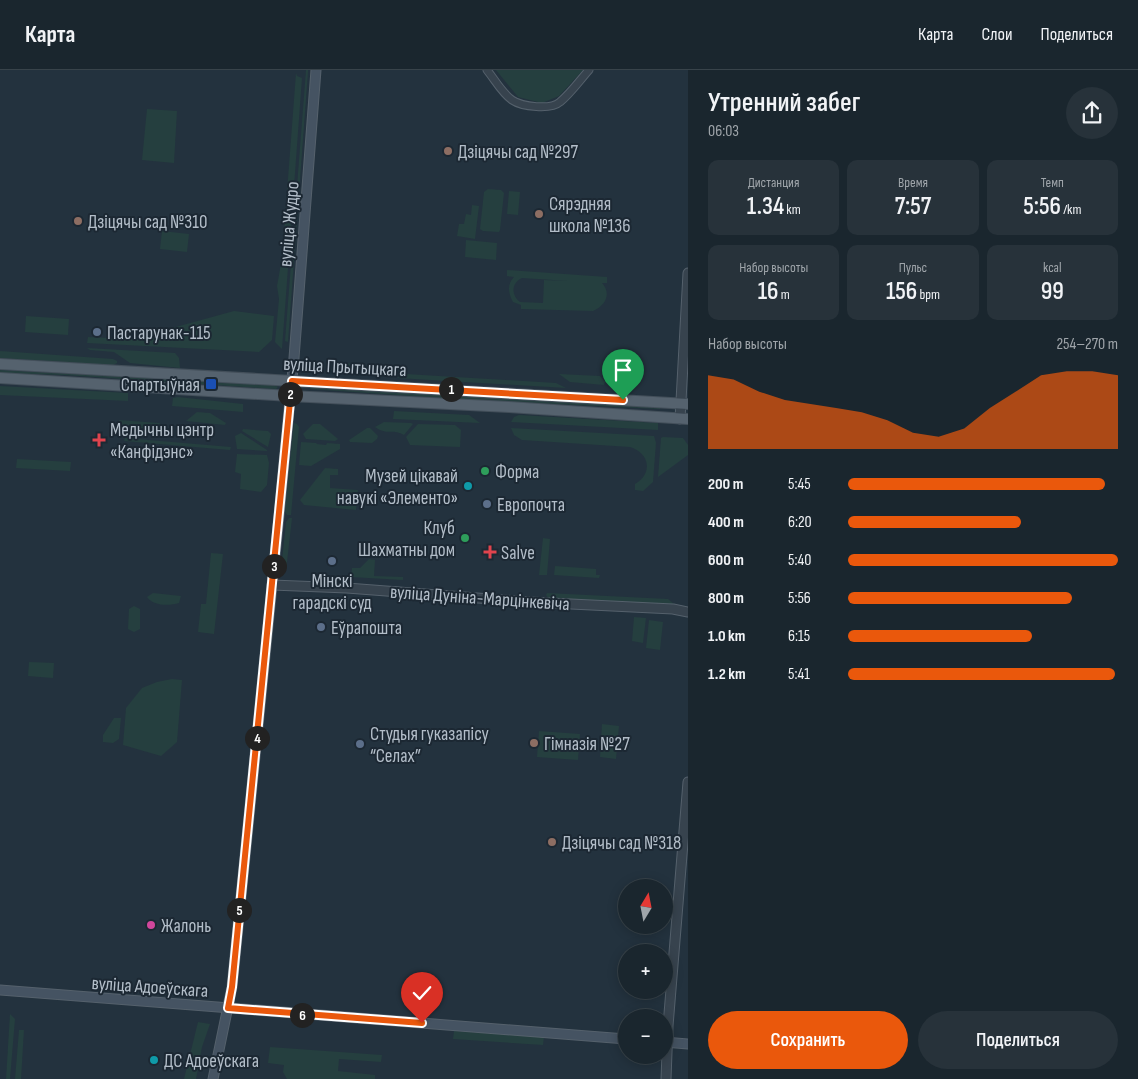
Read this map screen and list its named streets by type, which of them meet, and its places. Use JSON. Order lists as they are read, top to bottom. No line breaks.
{"streets":{"main road":["вуліца Жудро","вуліца Прытыцкага","вуліца Адоеўскага"],"street":["вуліца Дуніна-Марцінкевіча"]},"crossings":[["вуліца Жудро","вуліца Прытыцкага"],["вуліца Жудро","вуліца Дуніна-Марцінкевіча"],["вуліца Жудро","вуліца Адоеўскага"]],"places":{"other":["Дзіцячы сад №297","Сярэдняя школа №136","Дзіцячы сад №310","Пастарунак-115","Форма","Музей цікавай навукі «Элементо»","Европочта","Клуб Шахматны дом","Мінскі гарадскі суд","Еўрапошта","Гімназія №27","Студыя гуказапісу “Селах”","Дзіцячы сад №318","Жалонь","ДС Адоеўскага"],"transit":["Спартыўная"],"health":["Медычны цэнтр «Канфідэнс»","Salve"]},"north":"top","page":{"header":"Карта","nav":["Карта","Слои","Поделиться"],"heading":["Утренний забег","06:03"],"stats":[["Дистанция","1.34 km"],["Время","7:57"],["Темп","5:56 /km"],["Набор высоты","16 m"],["Пульс","156 bpm"],["kcal","99"]],"chart":["Набор высоты","254–270 m"],"pins":["1","2","3","4","5","6"],"list":[{"name":"200 m","note":"5:45"},{"name":"400 m","note":"6:20"},{"name":"600 m","note":"5:40"},{"name":"800 m","note":"5:56"},{"name":"1.0 km","note":"6:15"},{"name":"1.2 km","note":"5:41"}],"map_buttons":["+","−"],"buttons":["Сохранить","Поделиться"]}}
